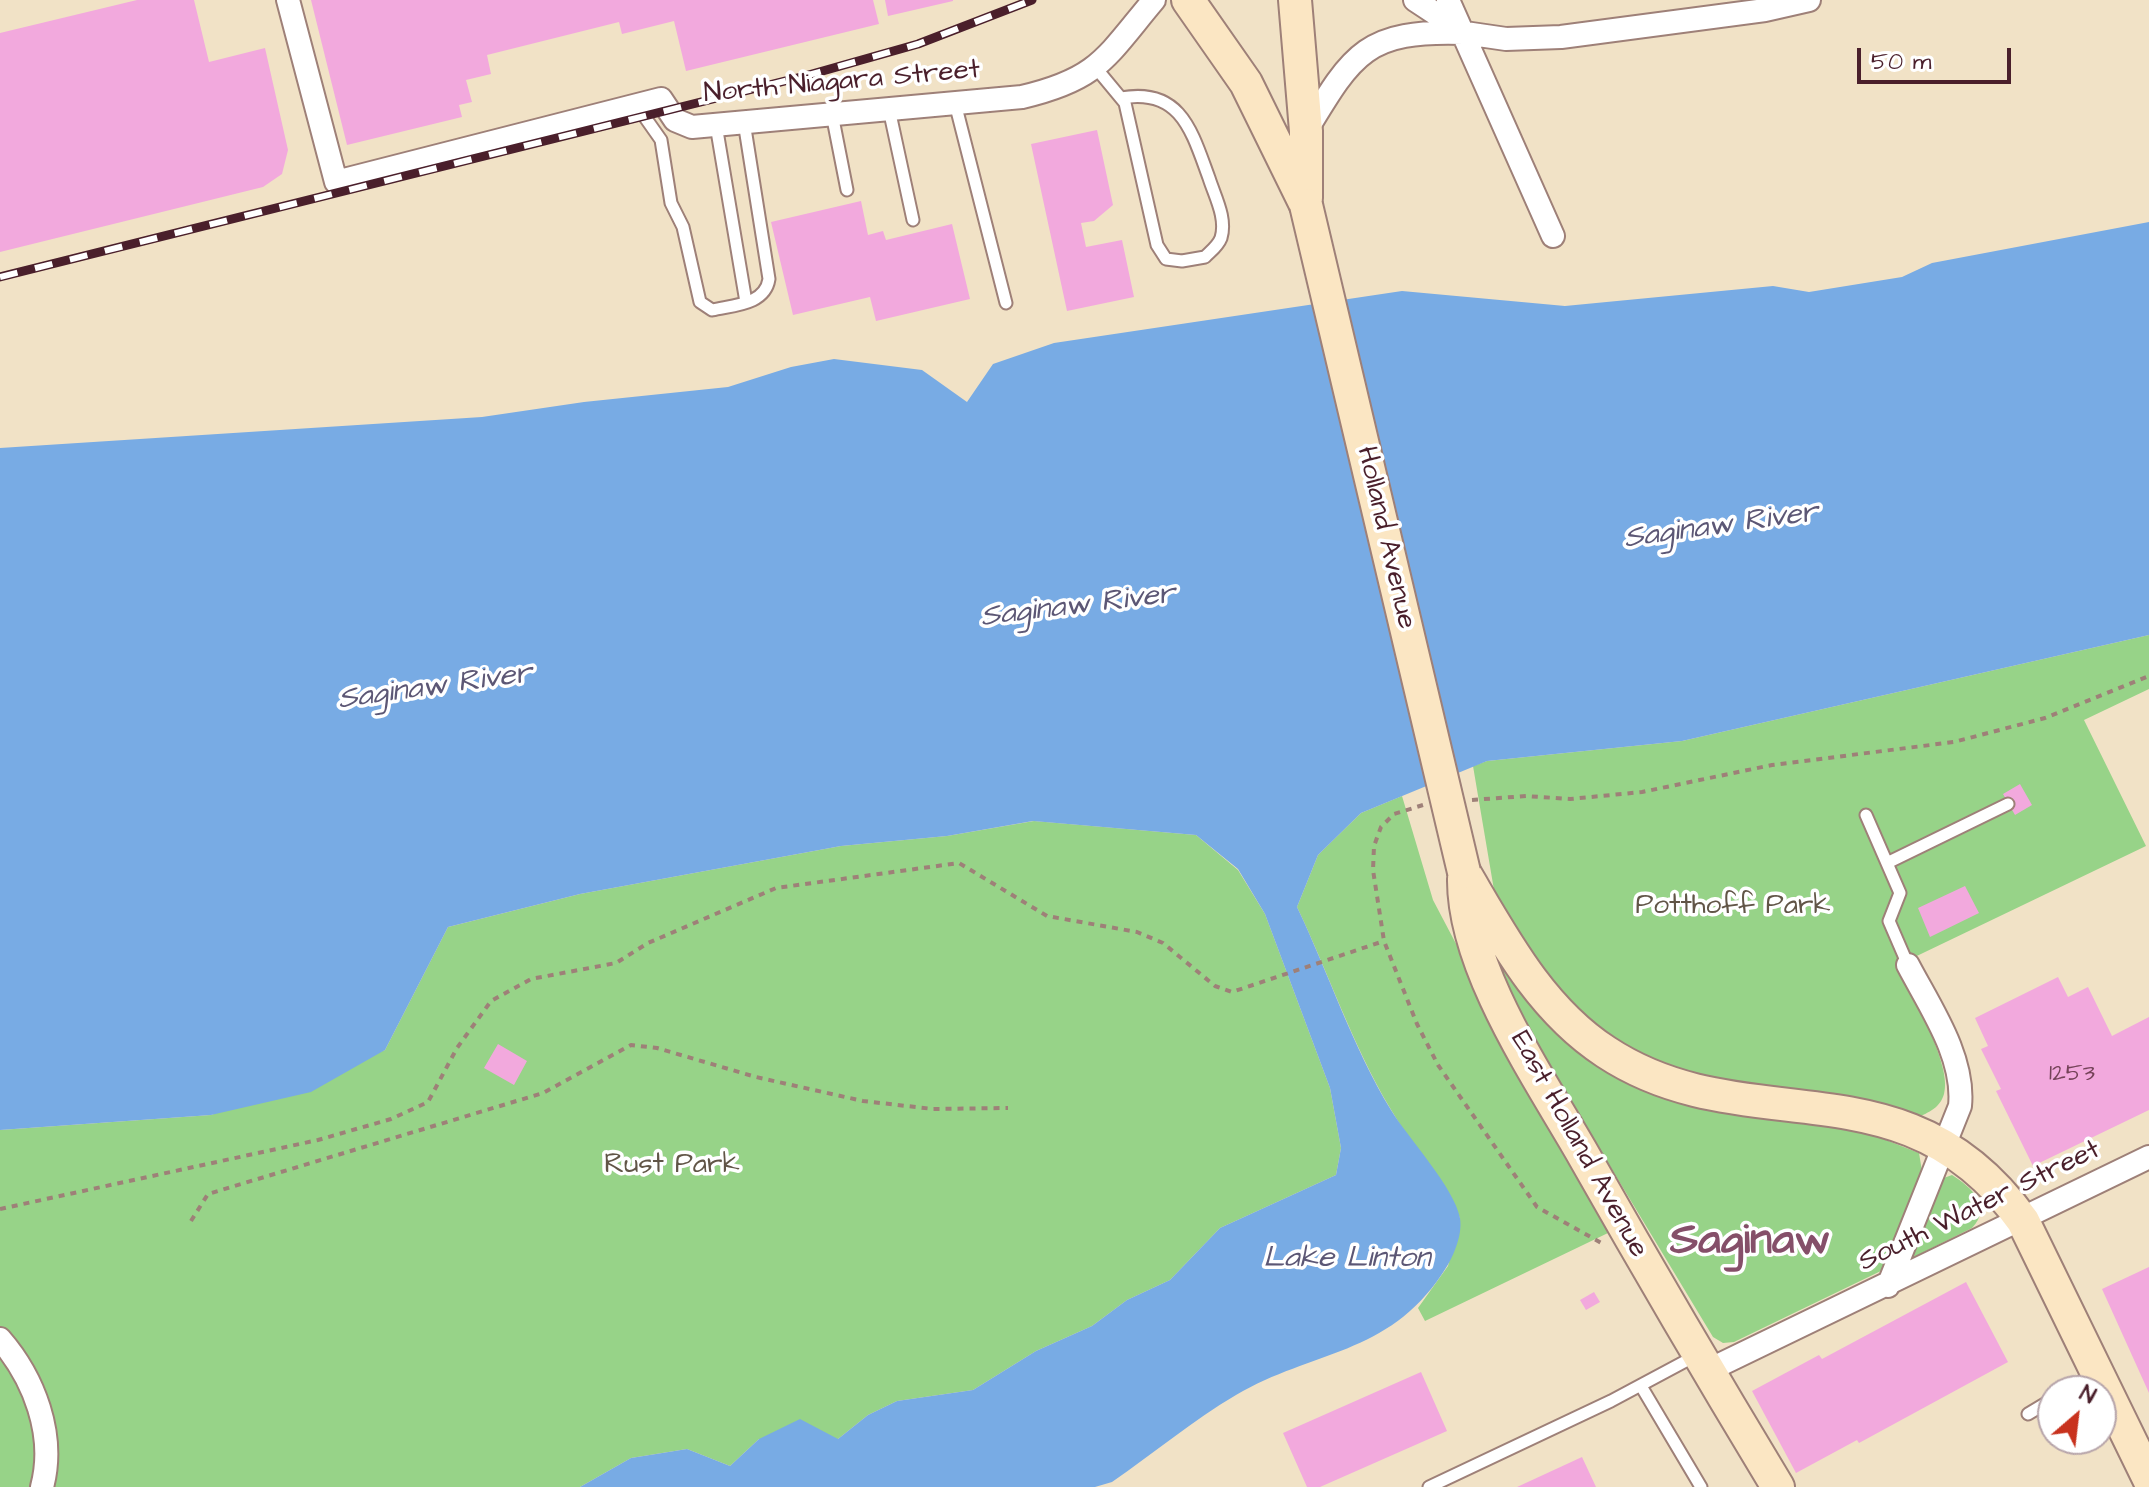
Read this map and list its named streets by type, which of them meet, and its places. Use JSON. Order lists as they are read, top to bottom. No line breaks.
{"streets":{"main road":["Holland Avenue","East Holland Avenue"],"street":["North Niagara Street","South Water Street"]},"crossings":[["Holland Avenue","East Holland Avenue"],["East Holland Avenue","South Water Street"]],"districts":["Saginaw"],"water":["Saginaw River","Lake Linton"],"parks":["Potthoff Park","Rust Park"],"house_numbers":["1253"],"scale_bar":"50 m","north":"top right"}
